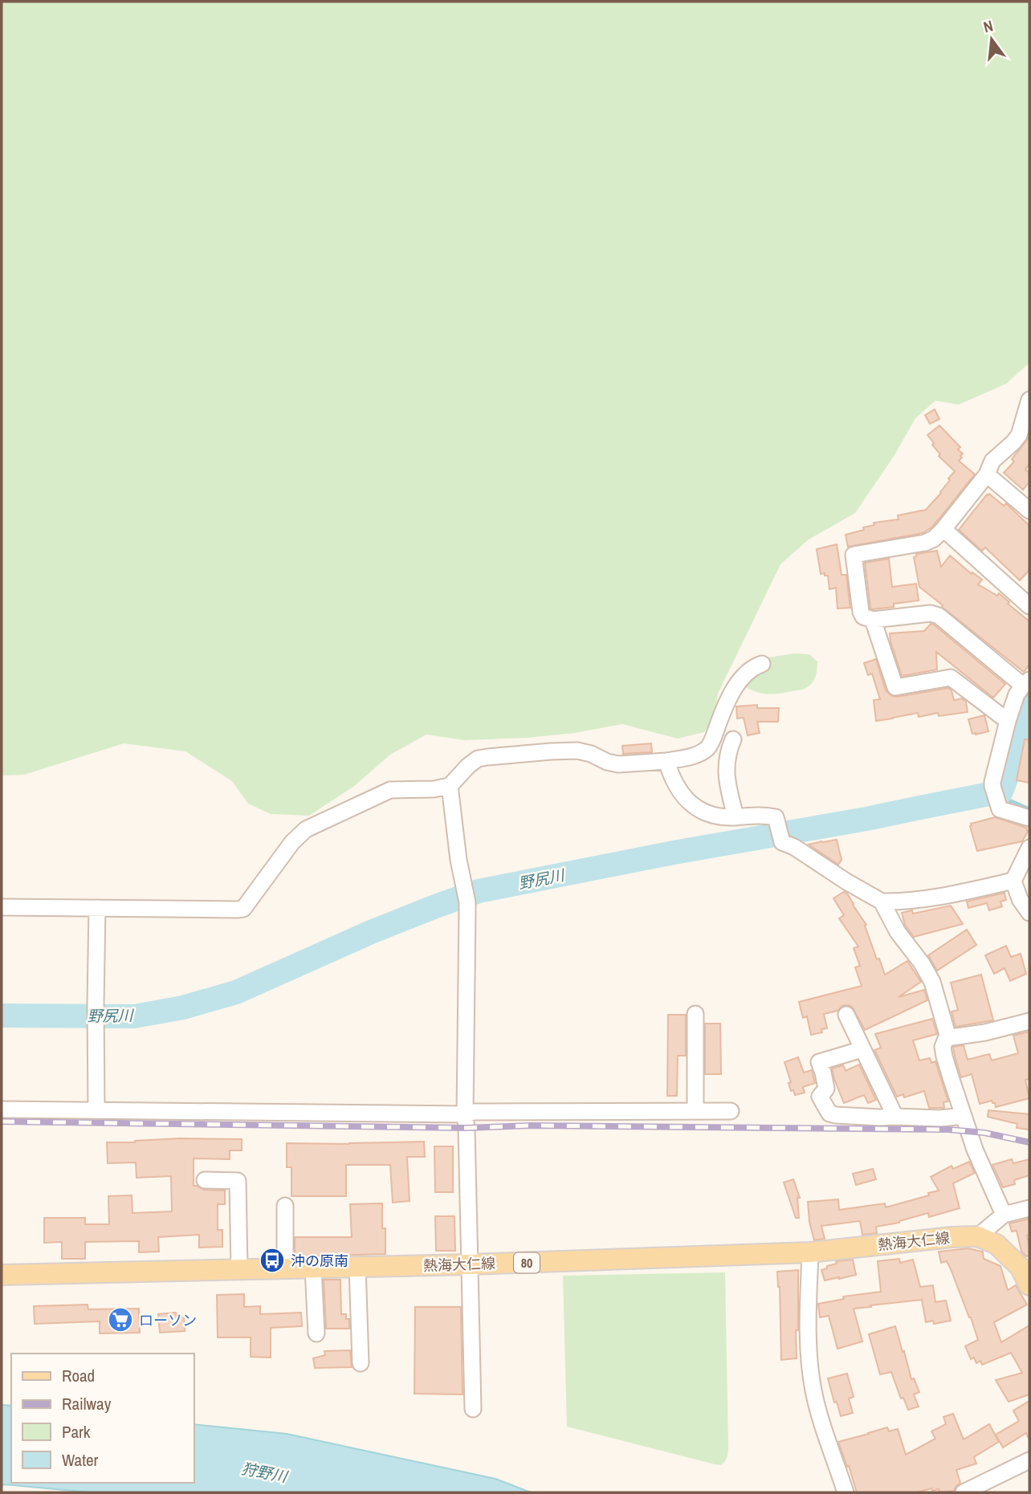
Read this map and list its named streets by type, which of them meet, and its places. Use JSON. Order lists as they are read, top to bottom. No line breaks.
{"streets":{"main road":["熱海大仁線","80"]},"water":["野尻川","狩野川"],"places":{"bus stop":["沖の原南"],"supermarket":["ローソン"]},"legend":["Road","Railway","Park","Water"],"north":"top"}
